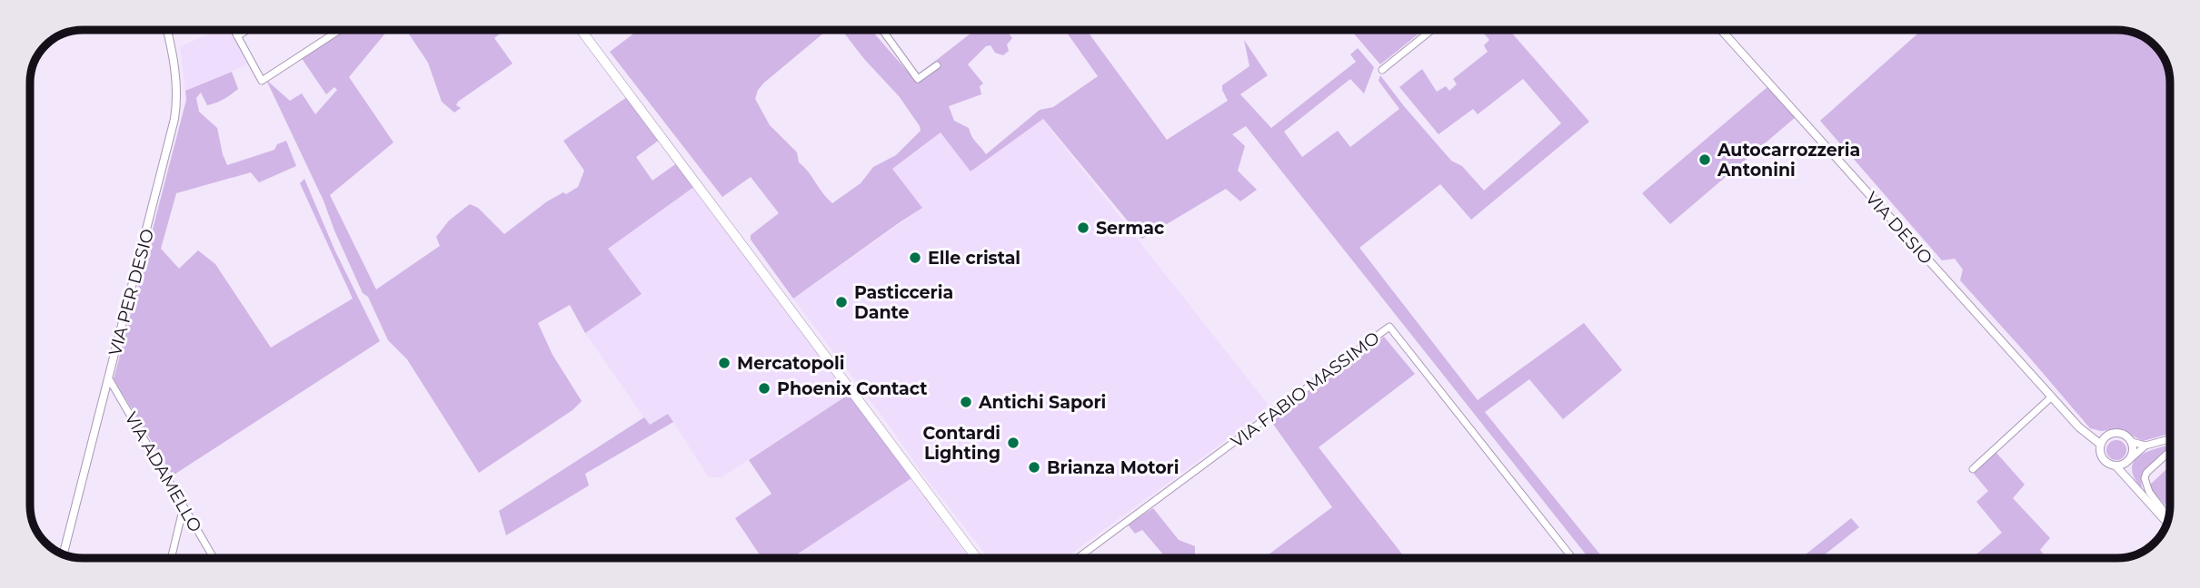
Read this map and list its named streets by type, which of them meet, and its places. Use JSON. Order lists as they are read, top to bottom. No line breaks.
{"streets":{"street":["VIA DESIO","VIA PER DESIO","VIA FABIO MASSIMO","VIA ADAMELLO"]},"crossings":[["VIA PER DESIO","VIA ADAMELLO"]],"places":["Autocarrozzeria Antonini","Sermac","Elle cristal","Pasticceria Dante","Mercatopoli","Phoenix Contact","Antichi Sapori","Contardi Lighting","Brianza Motori"]}
